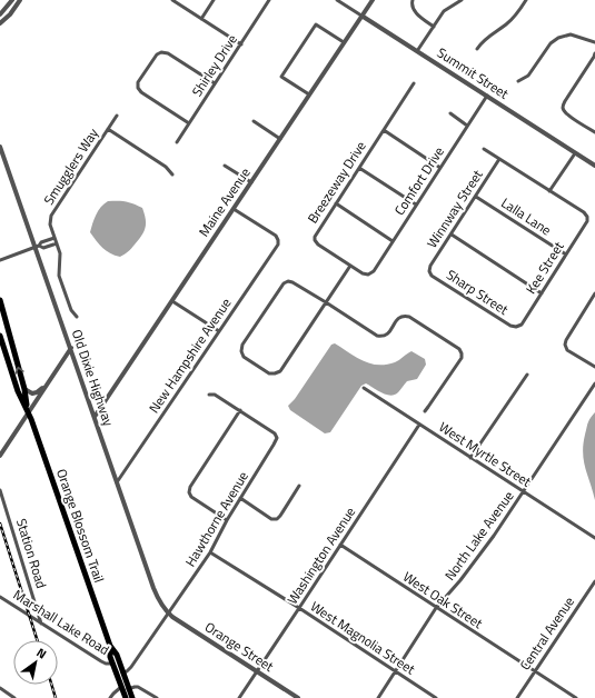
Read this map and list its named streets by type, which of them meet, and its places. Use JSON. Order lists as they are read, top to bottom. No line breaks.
{"streets":{"main road":["Orange Blossom Trail"],"street":["Shirley Drive","Summit Street","Smugglers Way","Comfort Drive","Breezeway Drive","Maine Avenue","Winnway Street","Lalla Lane","Kee Street","Sharp Street","New Hampshire Avenue","Old Dixie Highway","West Myrtle Street","Hawthorne Avenue","North Lake Avenue","Station Road","Washington Avenue","West Oak Street","Marshall Lake Road","Central Avenue","West Magnolia Street","Orange Street"]},"crossings":[["Summit Street","Comfort Drive"],["Summit Street","Maine Avenue"],["Comfort Drive","Breezeway Drive"],["Maine Avenue","New Hampshire Avenue"],["Maine Avenue","Old Dixie Highway"],["Winnway Street","Lalla Lane"],["Winnway Street","Sharp Street"],["Lalla Lane","Kee Street"],["Kee Street","Sharp Street"],["New Hampshire Avenue","Old Dixie Highway"],["Old Dixie Highway","Hawthorne Avenue"],["Old Dixie Highway","Orange Street"],["West Myrtle Street","North Lake Avenue"],["West Myrtle Street","Washington Avenue"],["Hawthorne Avenue","Orange Blossom Trail"],["Hawthorne Avenue","West Magnolia Street"],["Hawthorne Avenue","Orange Street"],["Orange Blossom Trail","Marshall Lake Road"],["North Lake Avenue","West Oak Street"],["North Lake Avenue","West Magnolia Street"],["Station Road","Marshall Lake Road"],["Washington Avenue","West Oak Street"],["Washington Avenue","West Magnolia Street"],["Washington Avenue","Orange Street"],["West Oak Street","Central Avenue"]],"north":"top right"}
